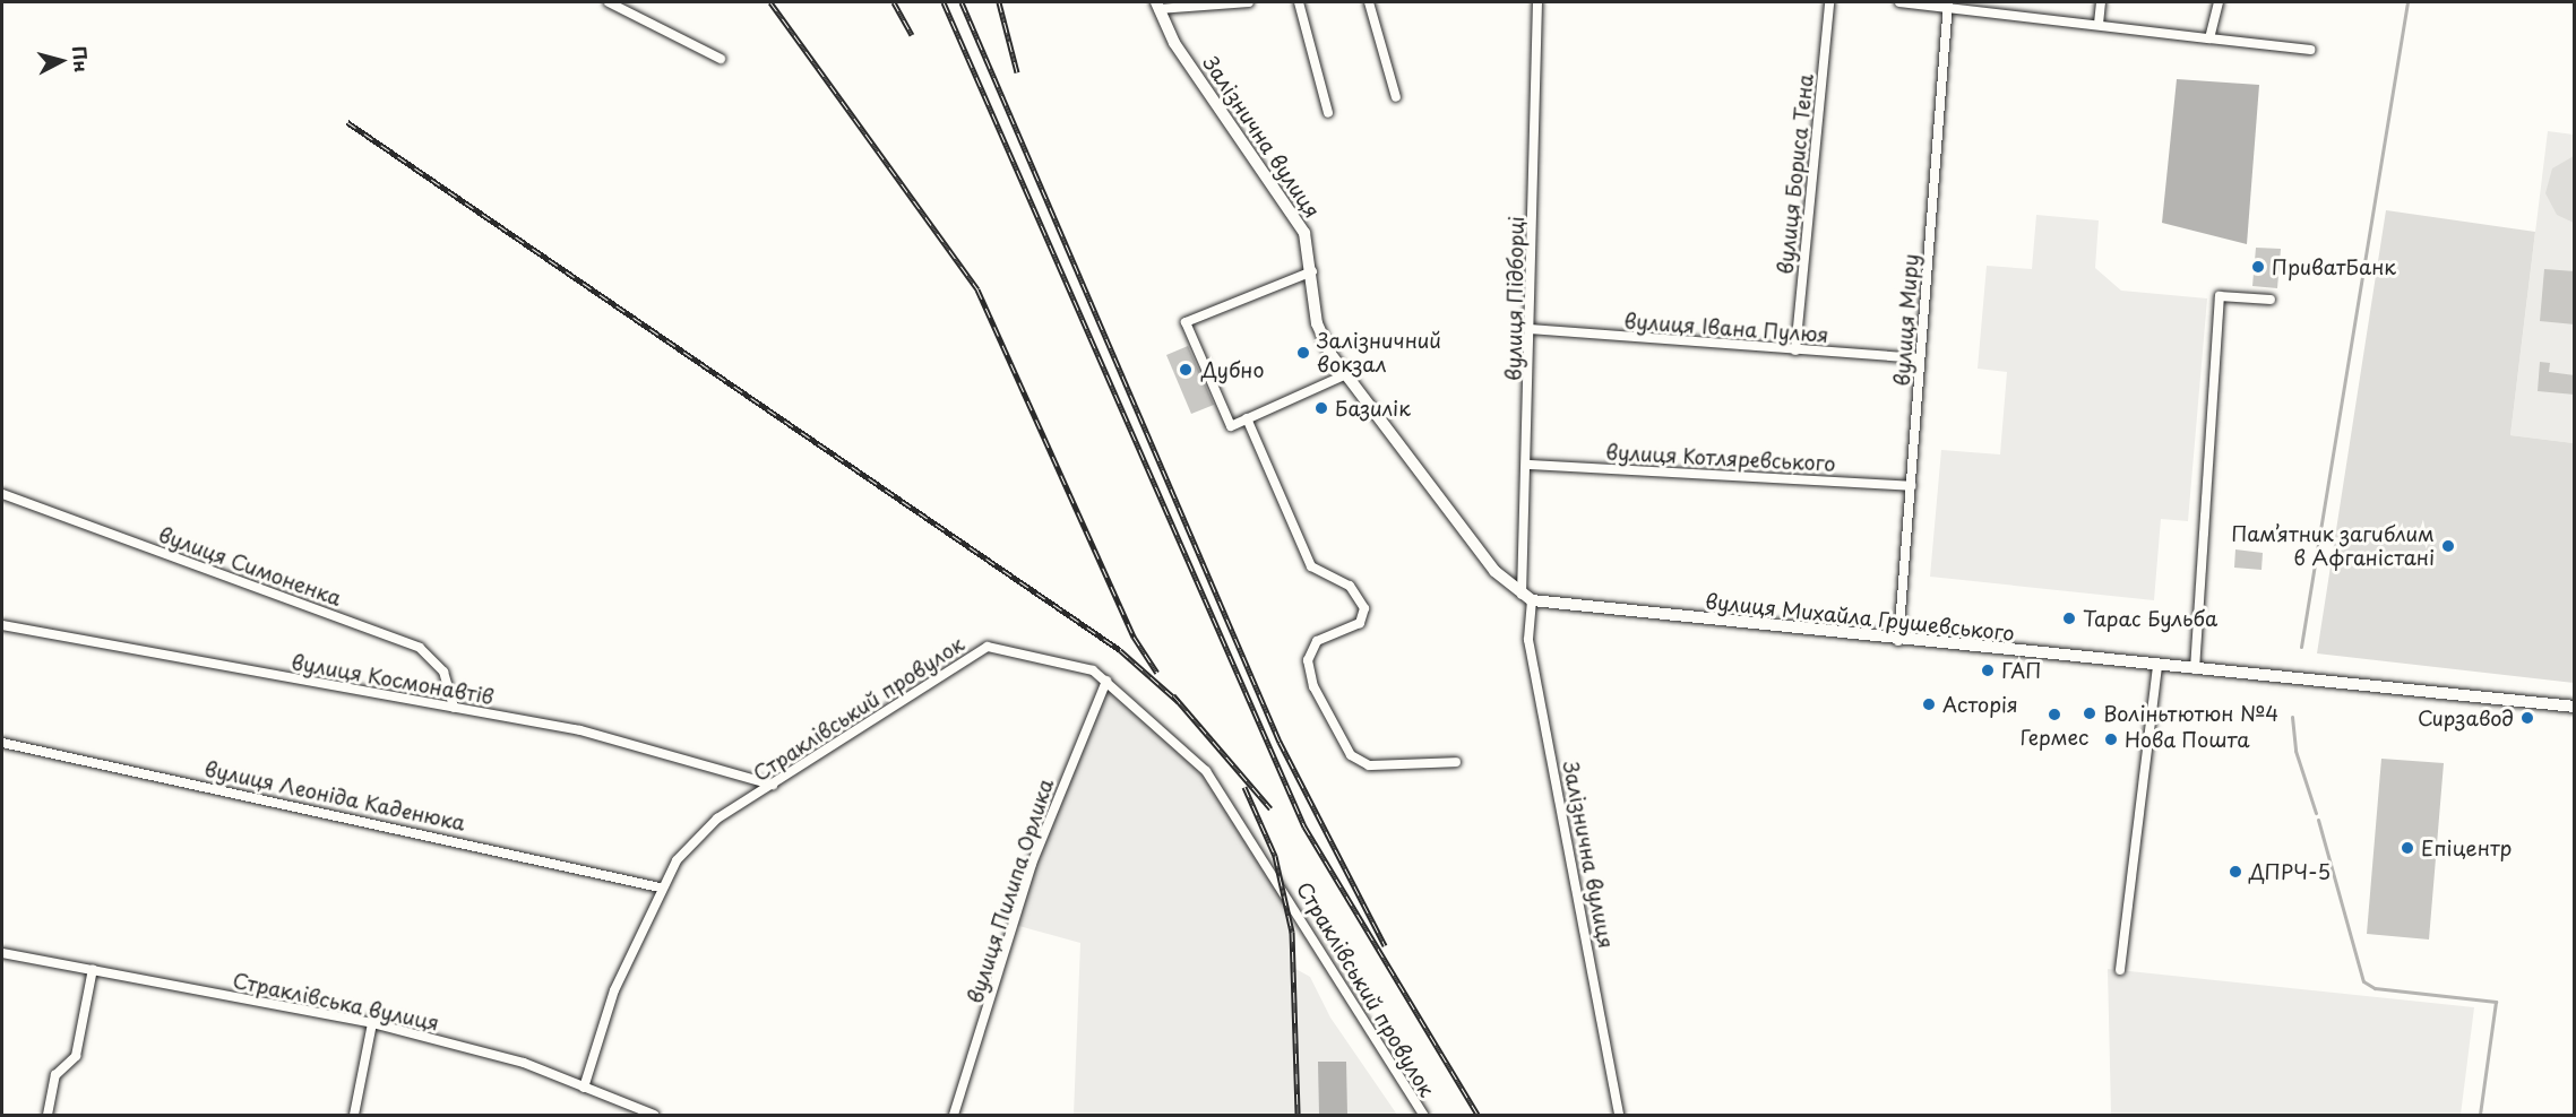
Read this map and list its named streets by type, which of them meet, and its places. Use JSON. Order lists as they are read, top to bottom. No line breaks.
{"streets":{"main road":["Залізнична вулиця","вулиця Михайла Грушевського"],"street":["вулиця Бориса Тена","вулиця Підборці","вулиця Миру","вулиця Івана Пулюя","вулиця Котляревського","вулиця Симоненка","вулиця Космонавтів","Страклівський провулок","вулиця Леоніда Каденюка","вулиця Пилипа Орлика","Страклівська вулиця"]},"crossings":[["Залізнична вулиця","вулиця Підборці"],["Залізнична вулиця","вулиця Михайла Грушевського"],["вулиця Бориса Тена","вулиця Івана Пулюя"],["вулиця Підборці","вулиця Івана Пулюя"],["вулиця Підборці","вулиця Котляревського"],["вулиця Підборці","вулиця Михайла Грушевського"],["вулиця Миру","вулиця Івана Пулюя"],["вулиця Миру","вулиця Котляревського"],["вулиця Миру","вулиця Михайла Грушевського"],["вулиця Симоненка","вулиця Космонавтів"],["вулиця Космонавтів","Страклівський провулок"],["Страклівський провулок","вулиця Леоніда Каденюка"],["Страклівський провулок","вулиця Пилипа Орлика"],["Страклівський провулок","Страклівська вулиця"]],"places":["ПриватБанк","Залізничний вокзал","Дубно","Базилік","Пам’ятник загиблим в Афганістані","Тарас Бульба","ГАП","Асторія","Воліньтютюн №4","Гермес","Сирзавод","Нова Пошта","Епіцентр","ДПРЧ-5"],"north":"right"}
